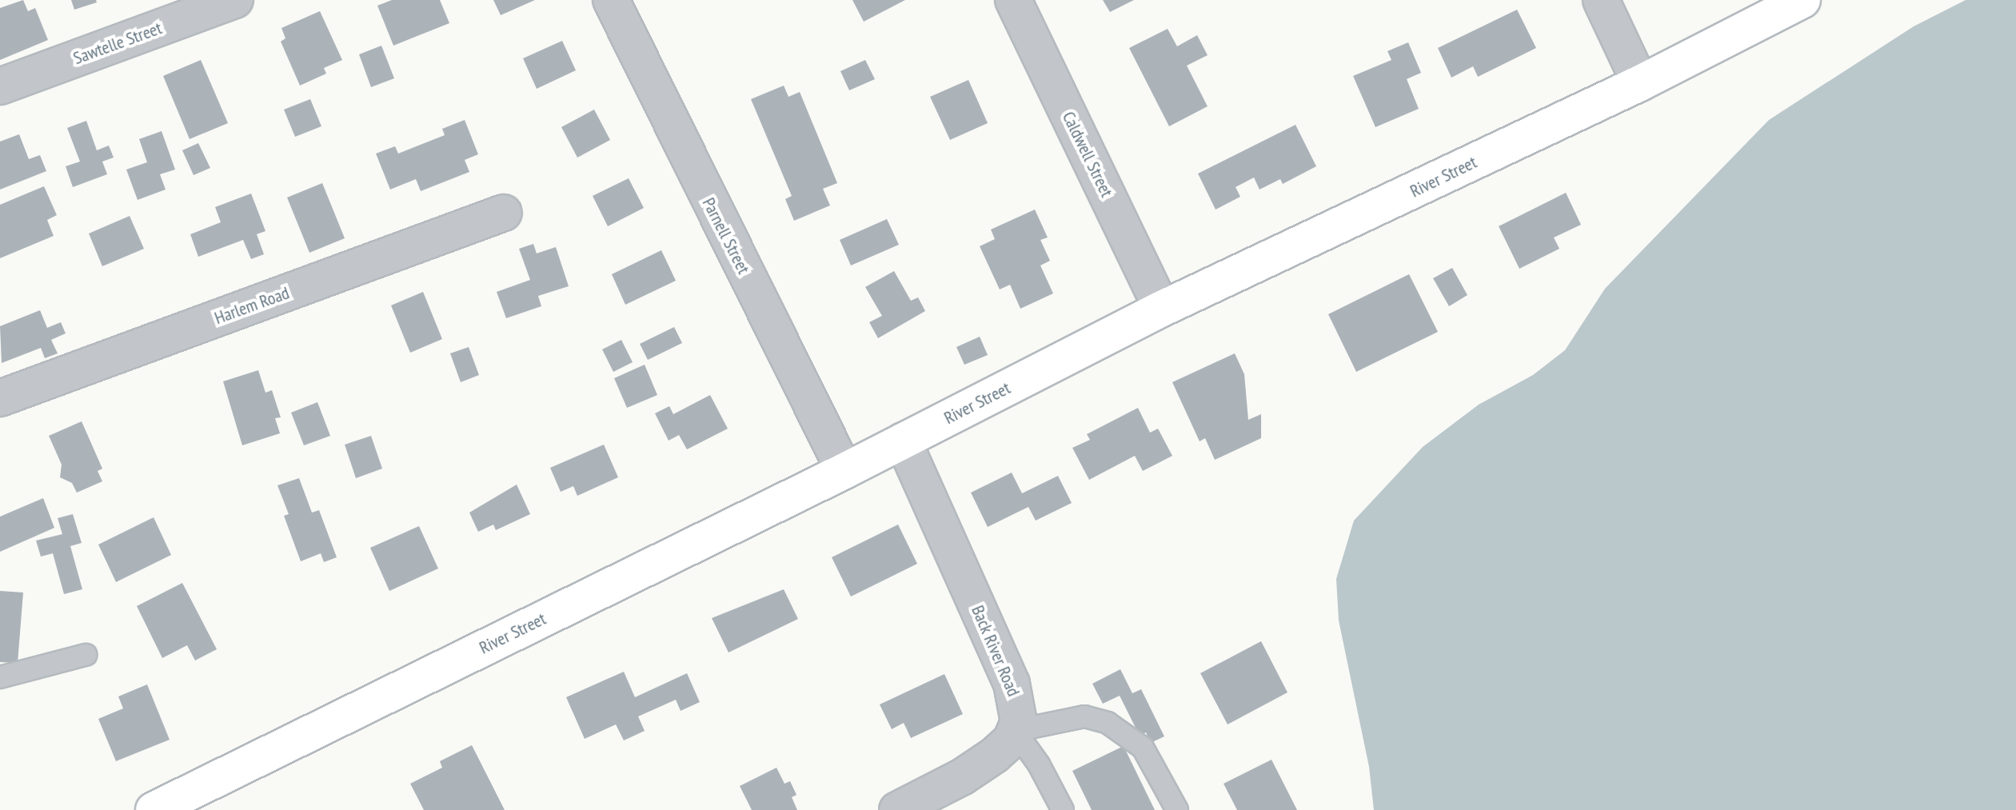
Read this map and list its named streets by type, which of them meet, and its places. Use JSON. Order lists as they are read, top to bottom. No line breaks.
{"streets":{"street":["Sawtelle Street","Caldwell Street","River Street","Parnell Street","Harlem Road","Back River Road"]},"crossings":[["Caldwell Street","River Street"],["River Street","Parnell Street"],["River Street","Back River Road"]]}
